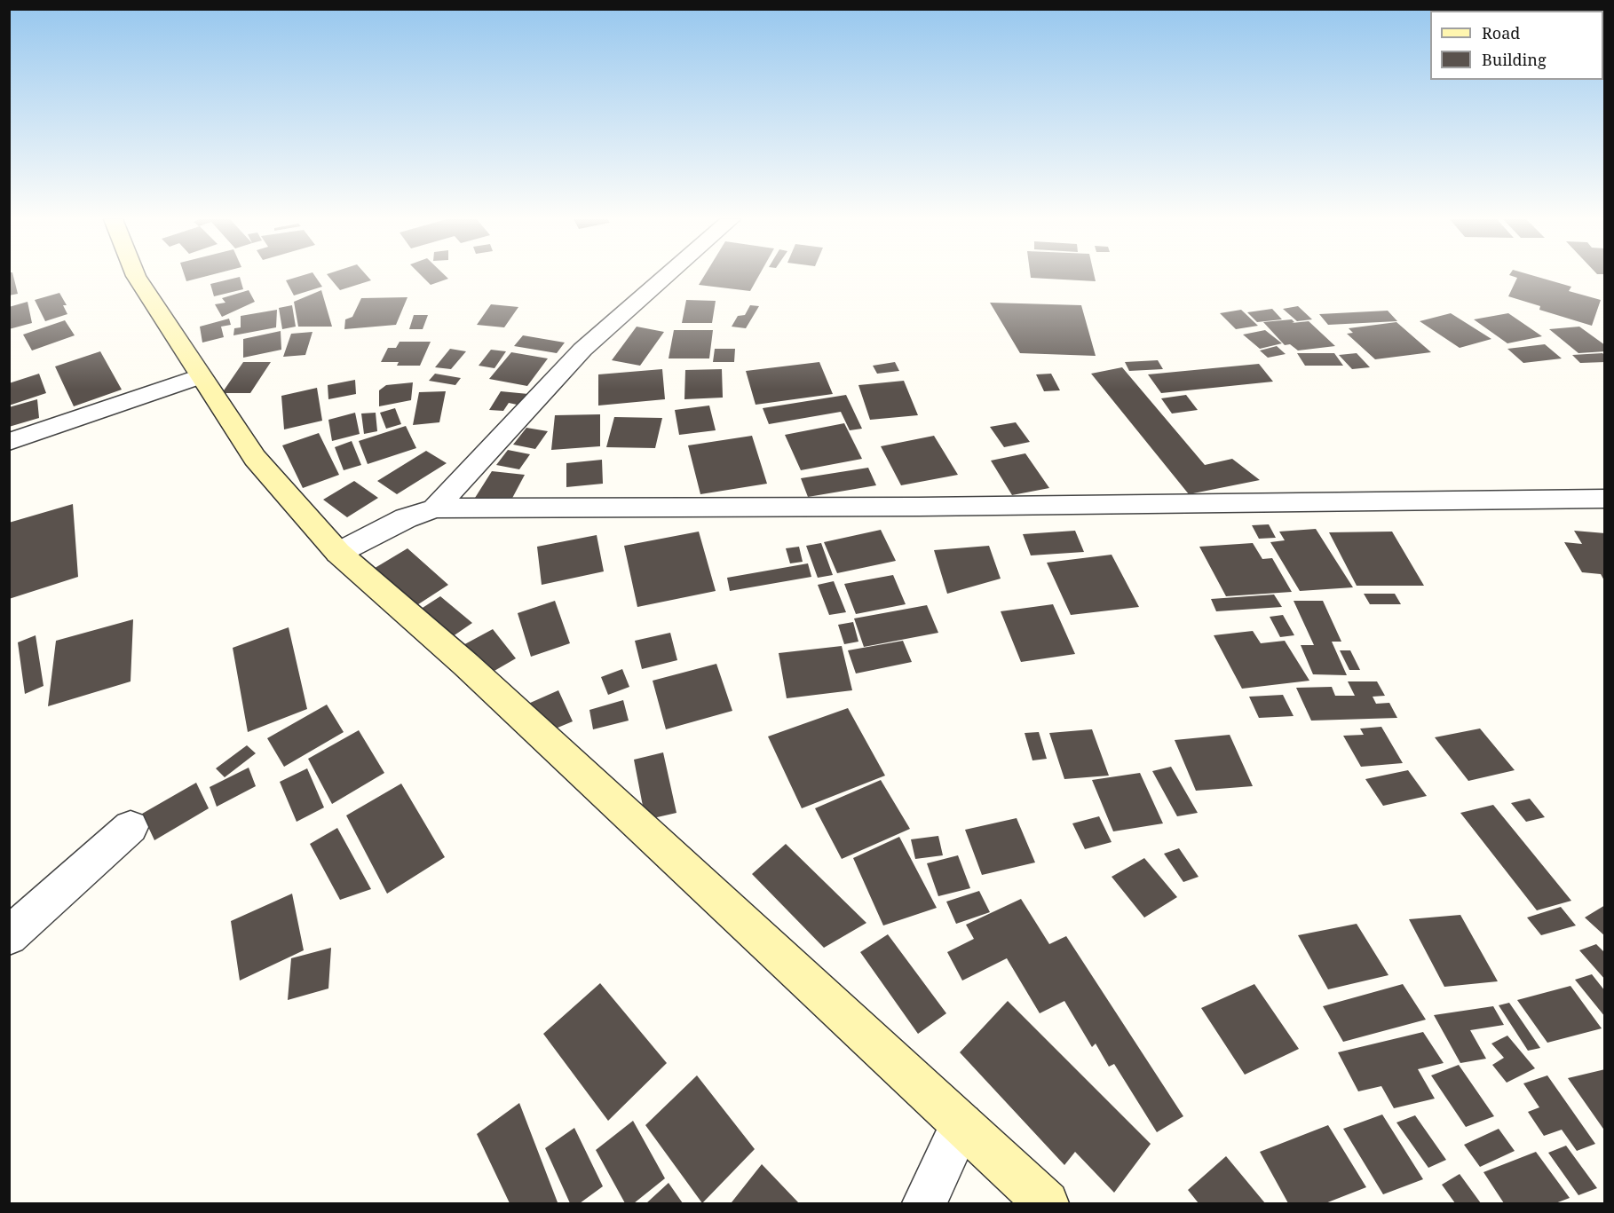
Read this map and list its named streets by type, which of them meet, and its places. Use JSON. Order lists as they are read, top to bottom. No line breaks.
{"legend":["Road","Building"]}
